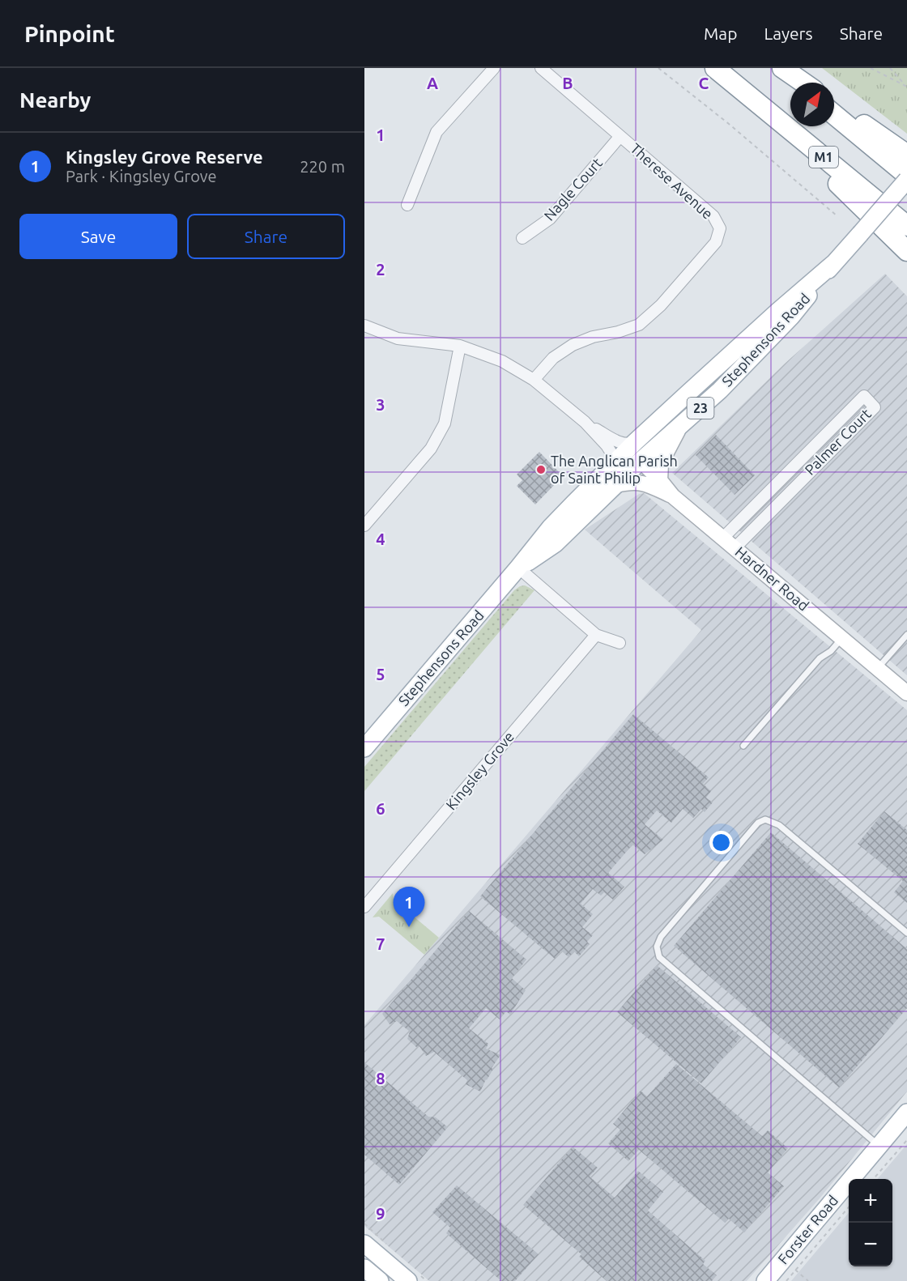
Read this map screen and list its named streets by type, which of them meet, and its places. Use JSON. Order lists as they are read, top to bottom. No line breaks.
{"streets":{"highway":["M1"],"main road":["Stephensons Road","23","Forster Road"],"street":["Therese Avenue","Nagle Court","Palmer Court","Hardner Road","Kingsley Grove"]},"crossings":[["Therese Avenue","Nagle Court"],["Stephensons Road","Hardner Road"],["Palmer Court","Hardner Road"]],"places":["The Anglican Parish of Saint Philip"],"north":"top right","page":{"header":"Pinpoint","nav":["Map","Layers","Share"],"heading":"Nearby","list":[{"mark":"1","name":"Kingsley Grove Reserve","note":"Park · Kingsley Grove","value":"220 m"}],"buttons":["Save","Share"],"pins":"1","map_buttons":["+","−"]},"grid":{"columns":["A","B","C"],"rows":["1","2","3","4","5","6","7","8","9"]}}
